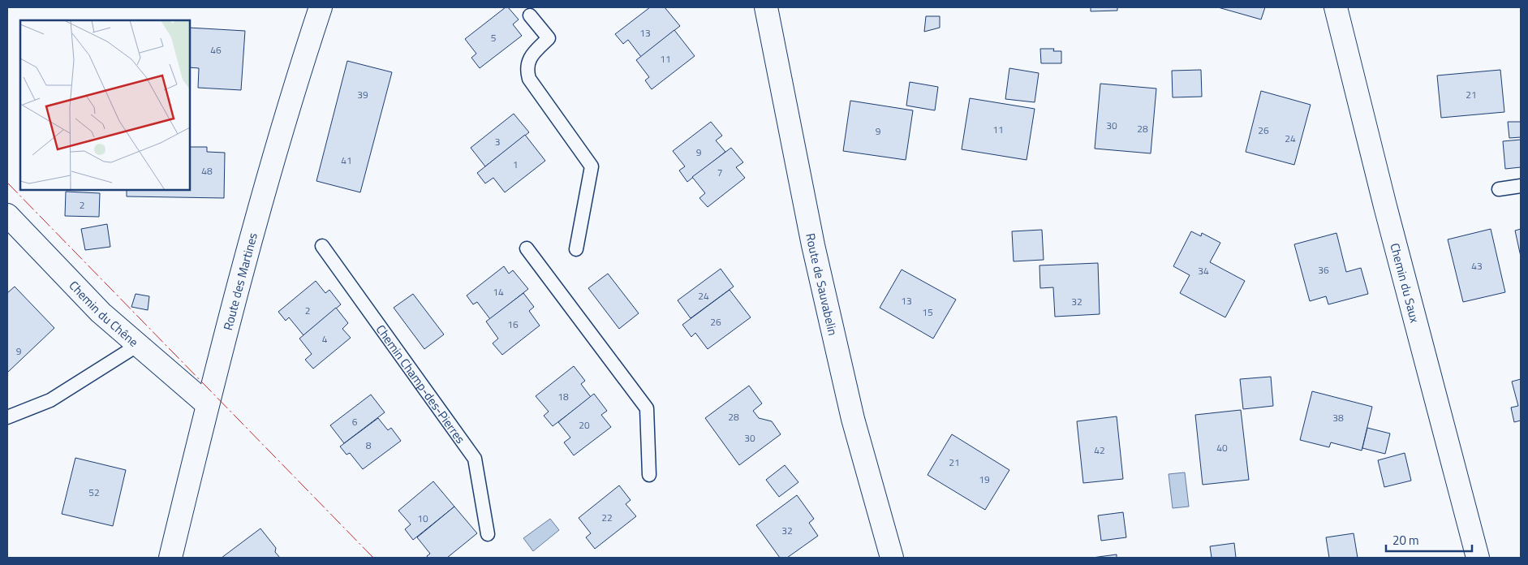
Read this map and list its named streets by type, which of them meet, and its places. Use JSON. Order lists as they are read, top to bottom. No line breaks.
{"streets":{"street":["Route des Martines","Chemin du Saux","Route de Sauvabelin","Chemin du Chêne"],"lane":["Chemin Champ-des-Pierres"]},"crossings":[["Route des Martines","Chemin du Chêne"]],"house_numbers":["13","5","46","11","39","21","30","28","11","26","9","24","3","9","41","1","48","7","2","43","36","34","14","24","13","32","2","15","26","16","4","9","18","28","38","6","20","30","8","40","42","21","19","52","22","10","32"],"scale_bar":"20 m"}
